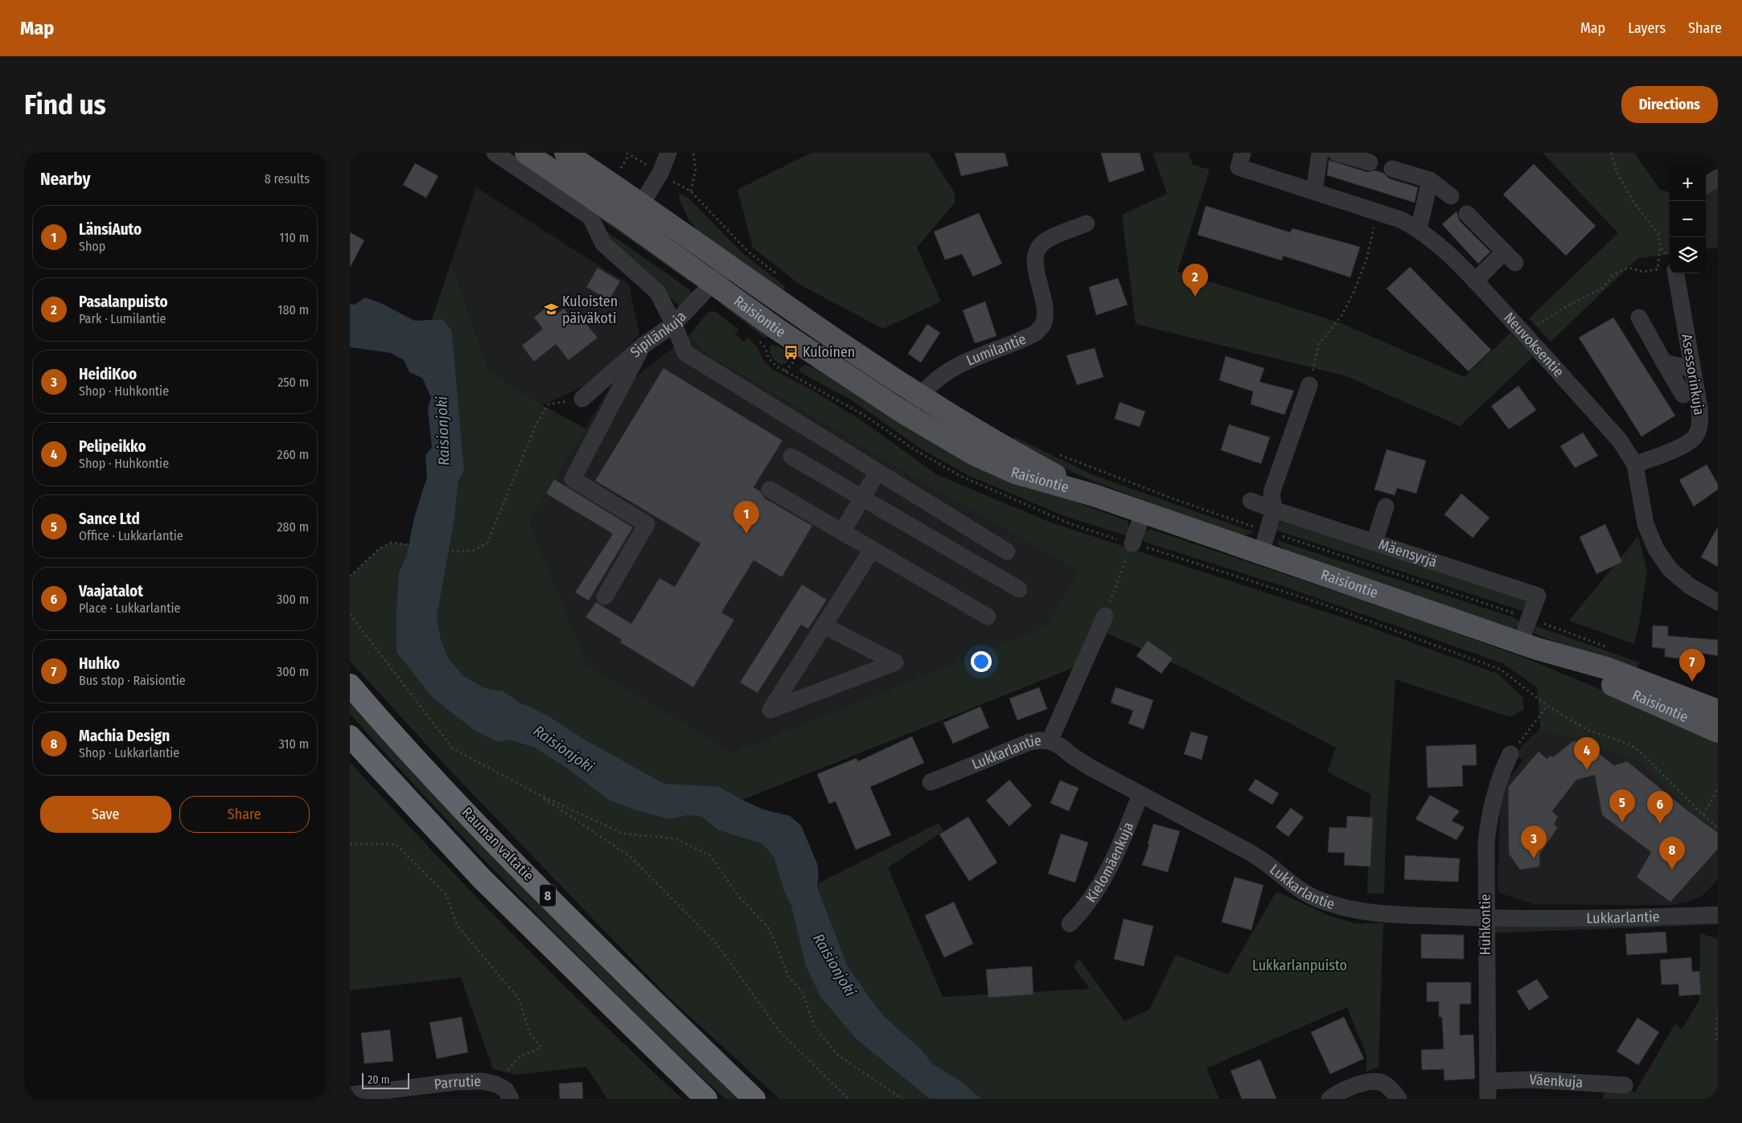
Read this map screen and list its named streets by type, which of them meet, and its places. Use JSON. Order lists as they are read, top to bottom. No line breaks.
{"streets":{"highway":["Rauman valtatie","8"],"main road":["Raisiontie"],"street":["Sipilänkuja","Neuvoksentie","Lumilantie","Asessorinkuja","Mäensyrjä","Lukkarlantie","Kielomäenkuja","Huhkontie","Väenkuja","Parrutie"]},"crossings":[["Raisiontie","Sipilänkuja"],["Raisiontie","Lumilantie"],["Raisiontie","Mäensyrjä"],["Neuvoksentie","Asessorinkuja"],["Lukkarlantie","Kielomäenkuja"],["Lukkarlantie","Huhkontie"],["Huhkontie","Väenkuja"]],"water":["Raisionjoki"],"parks":["Lukkarlanpuisto"],"places":{"school or university":["Kuloisten päiväkoti"],"bus stop":["Kuloinen"]},"scale_bar":"20 m","page":{"header":"Map","nav":["Map","Layers","Share"],"buttons":["Directions",["Save","Share"]],"title":"Find us","heading":["Nearby","8 results"],"map_buttons":["+","−"],"list":[{"mark":"1","name":"LänsiAuto","note":"Shop","value":"110 m"},{"mark":"2","name":"Pasalanpuisto","note":"Park · Lumilantie","value":"180 m"},{"mark":"3","name":"HeidiKoo","note":"Shop · Huhkontie","value":"250 m"},{"mark":"4","name":"Pelipeikko","note":"Shop · Huhkontie","value":"260 m"},{"mark":"5","name":"Sance Ltd","note":"Office · Lukkarlantie","value":"280 m"},{"mark":"6","name":"Vaajatalot","note":"Place · Lukkarlantie","value":"300 m"},{"mark":"7","name":"Huhko","note":"Bus stop · Raisiontie","value":"300 m"},{"mark":"8","name":"Machia Design","note":"Shop · Lukkarlantie","value":"310 m"}],"pins":["2","1","7","4","5","6","3","8"],"scale":"20 m"}}
